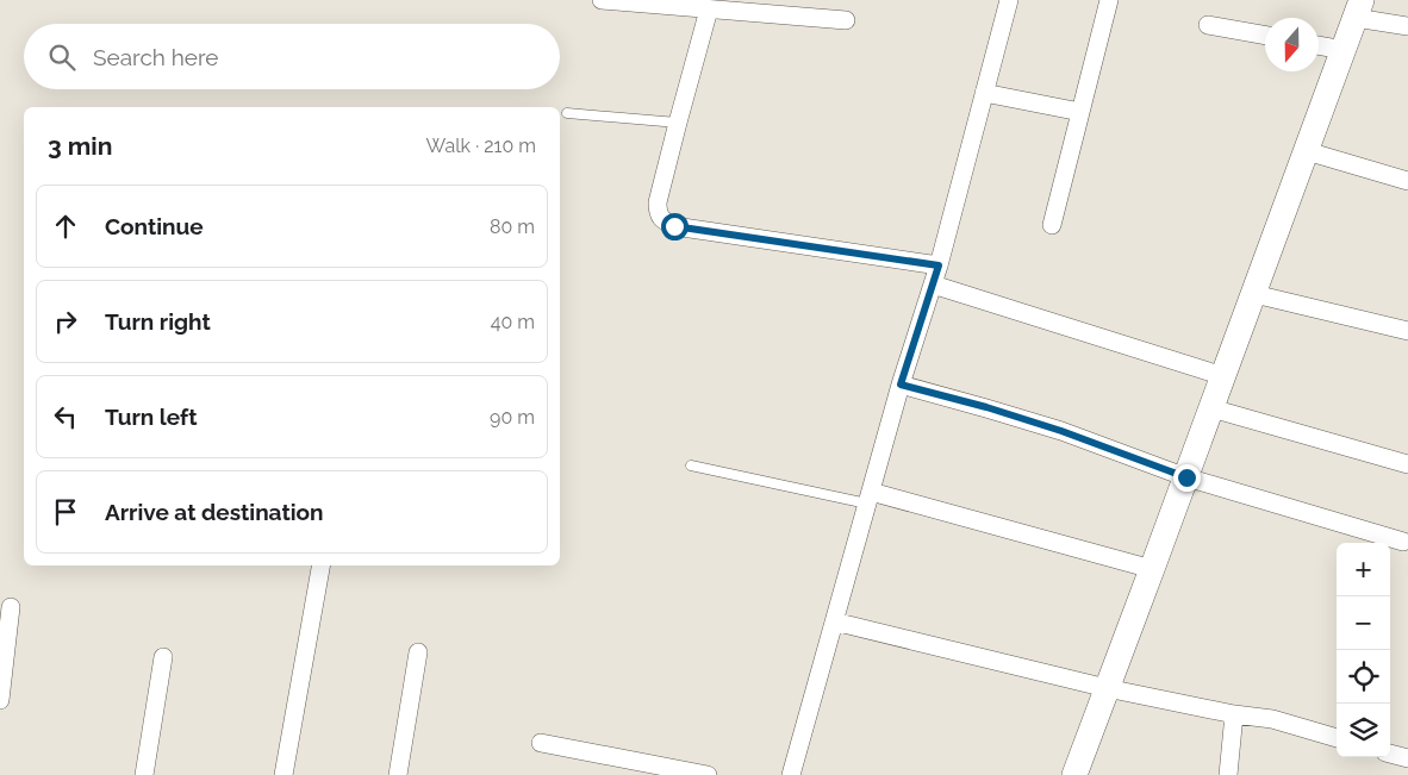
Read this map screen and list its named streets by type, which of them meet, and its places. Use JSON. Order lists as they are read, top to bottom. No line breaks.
{"north":"bottom","page":{"search":"Search here","heading":["3 min","Walk · 210 m"],"list":[["Continue","80 m"],["Turn right","40 m"],["Turn left","90 m"],"Arrive at destination"],"map_buttons":["+","−"]}}
